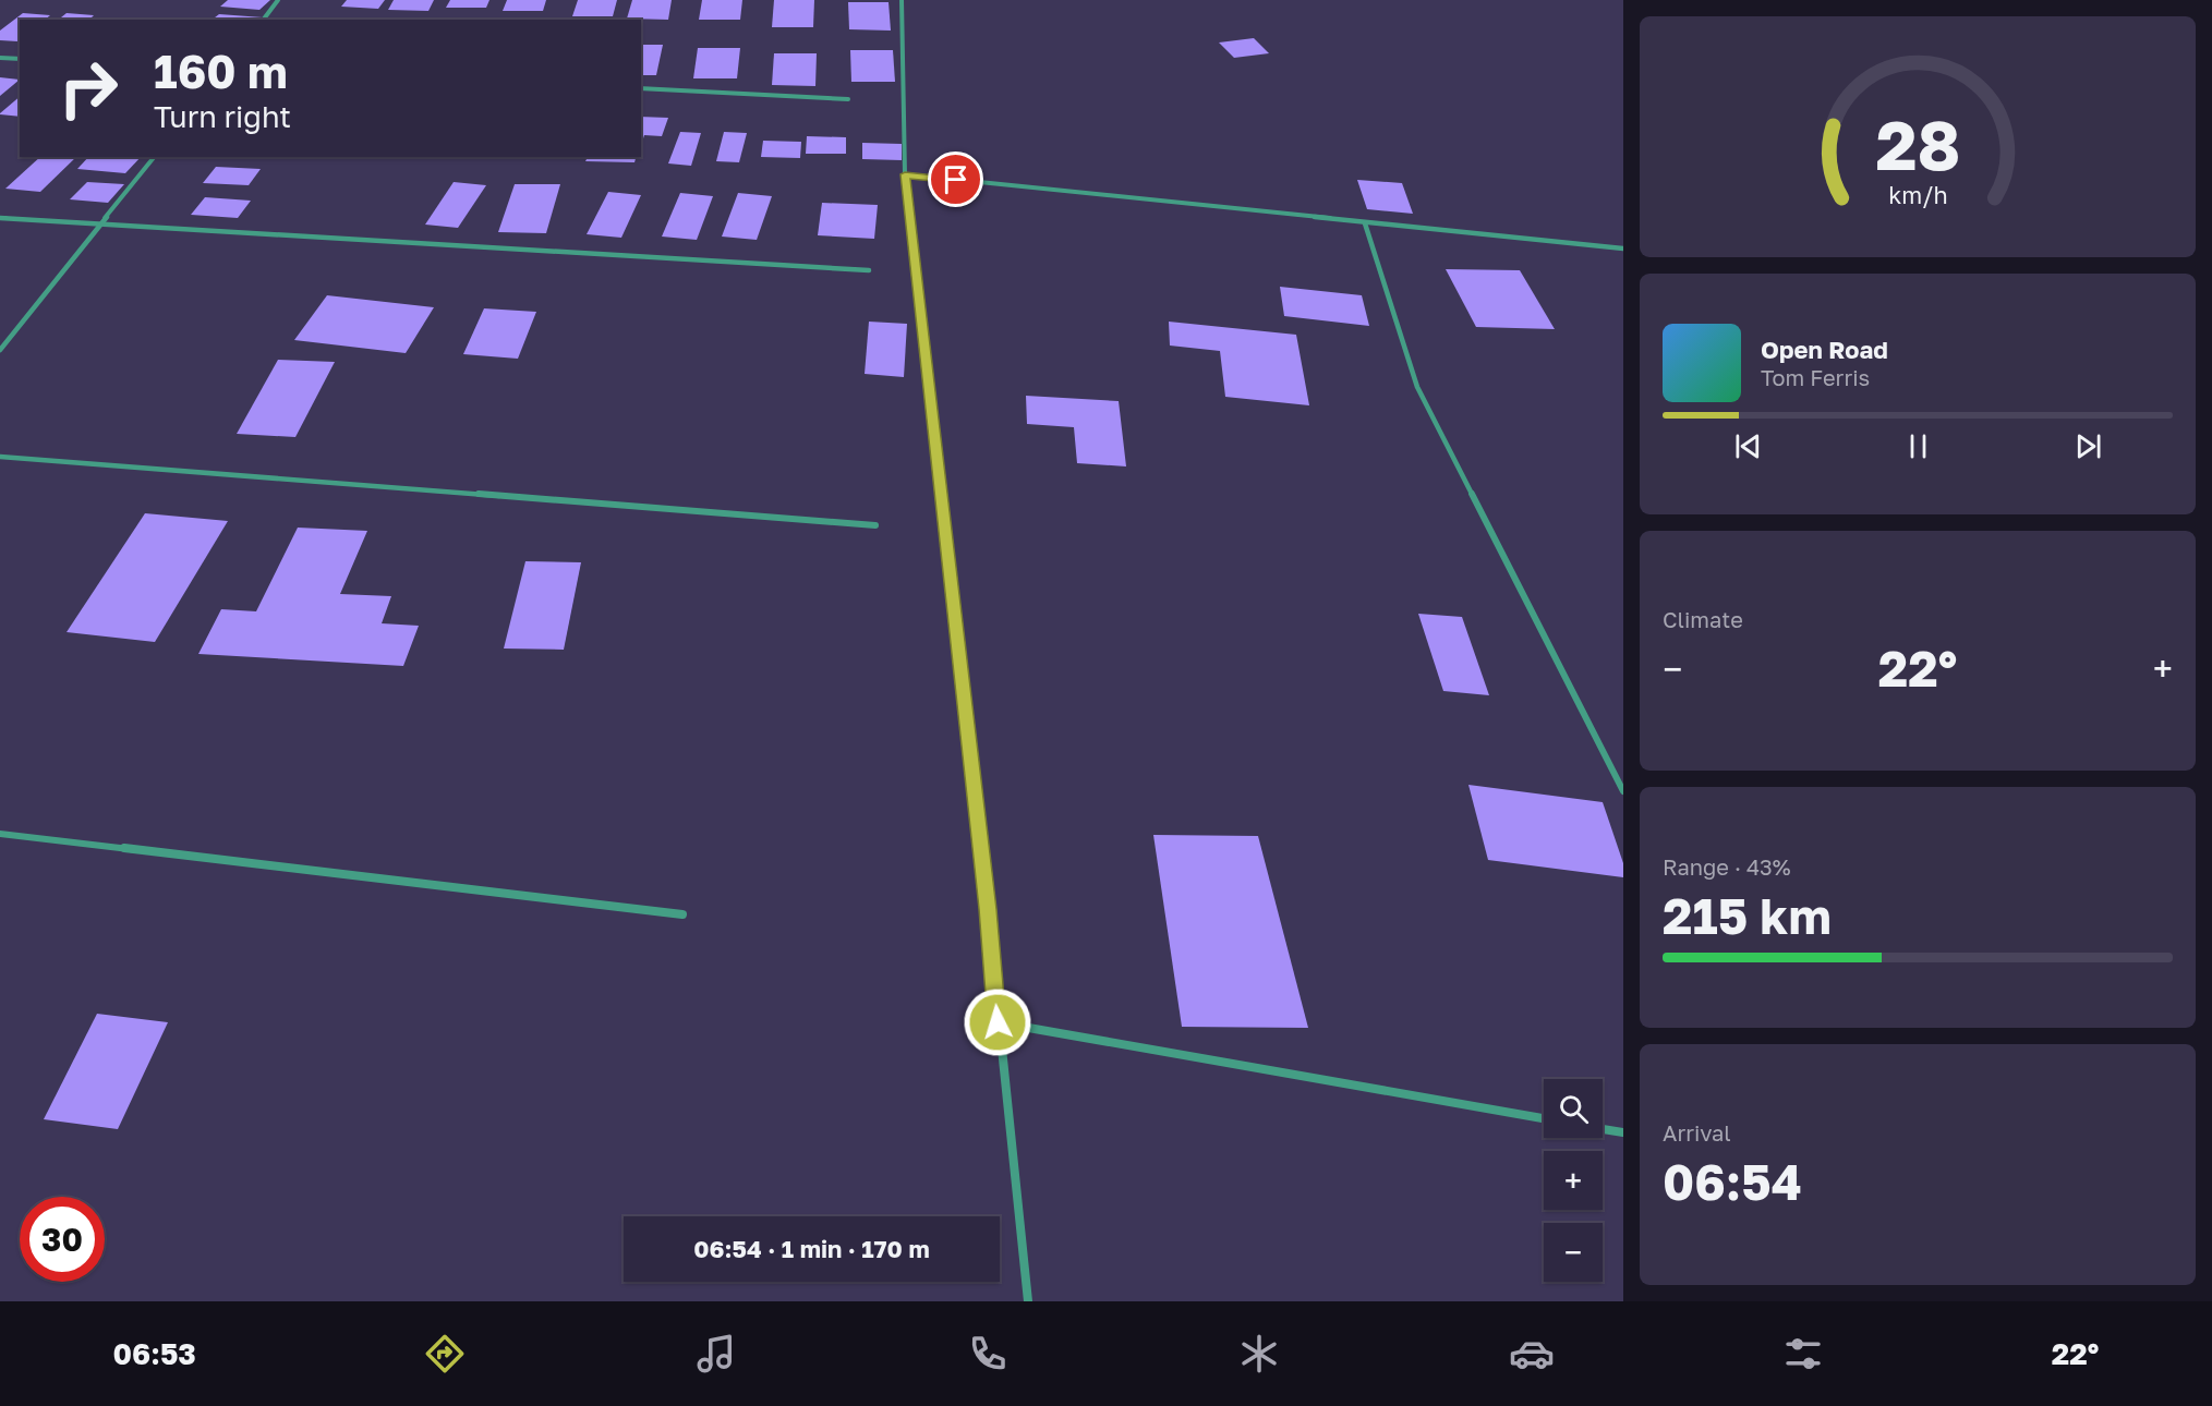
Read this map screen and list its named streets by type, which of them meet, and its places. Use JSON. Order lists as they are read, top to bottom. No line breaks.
{"page":{"turn":["160 m","Turn right"],"song":["Open Road","Tom Ferris"],"tile":["Climate",["Range · 43%","215 km"],["Arrival","06:54"]],"heat":["−","22°","+"],"map_buttons":["+","−"],"limit":"30","trip":"06:54 · 1 min · 170 m","tabs":["06:53","22°"],"gauge":["28","km/h"]}}
